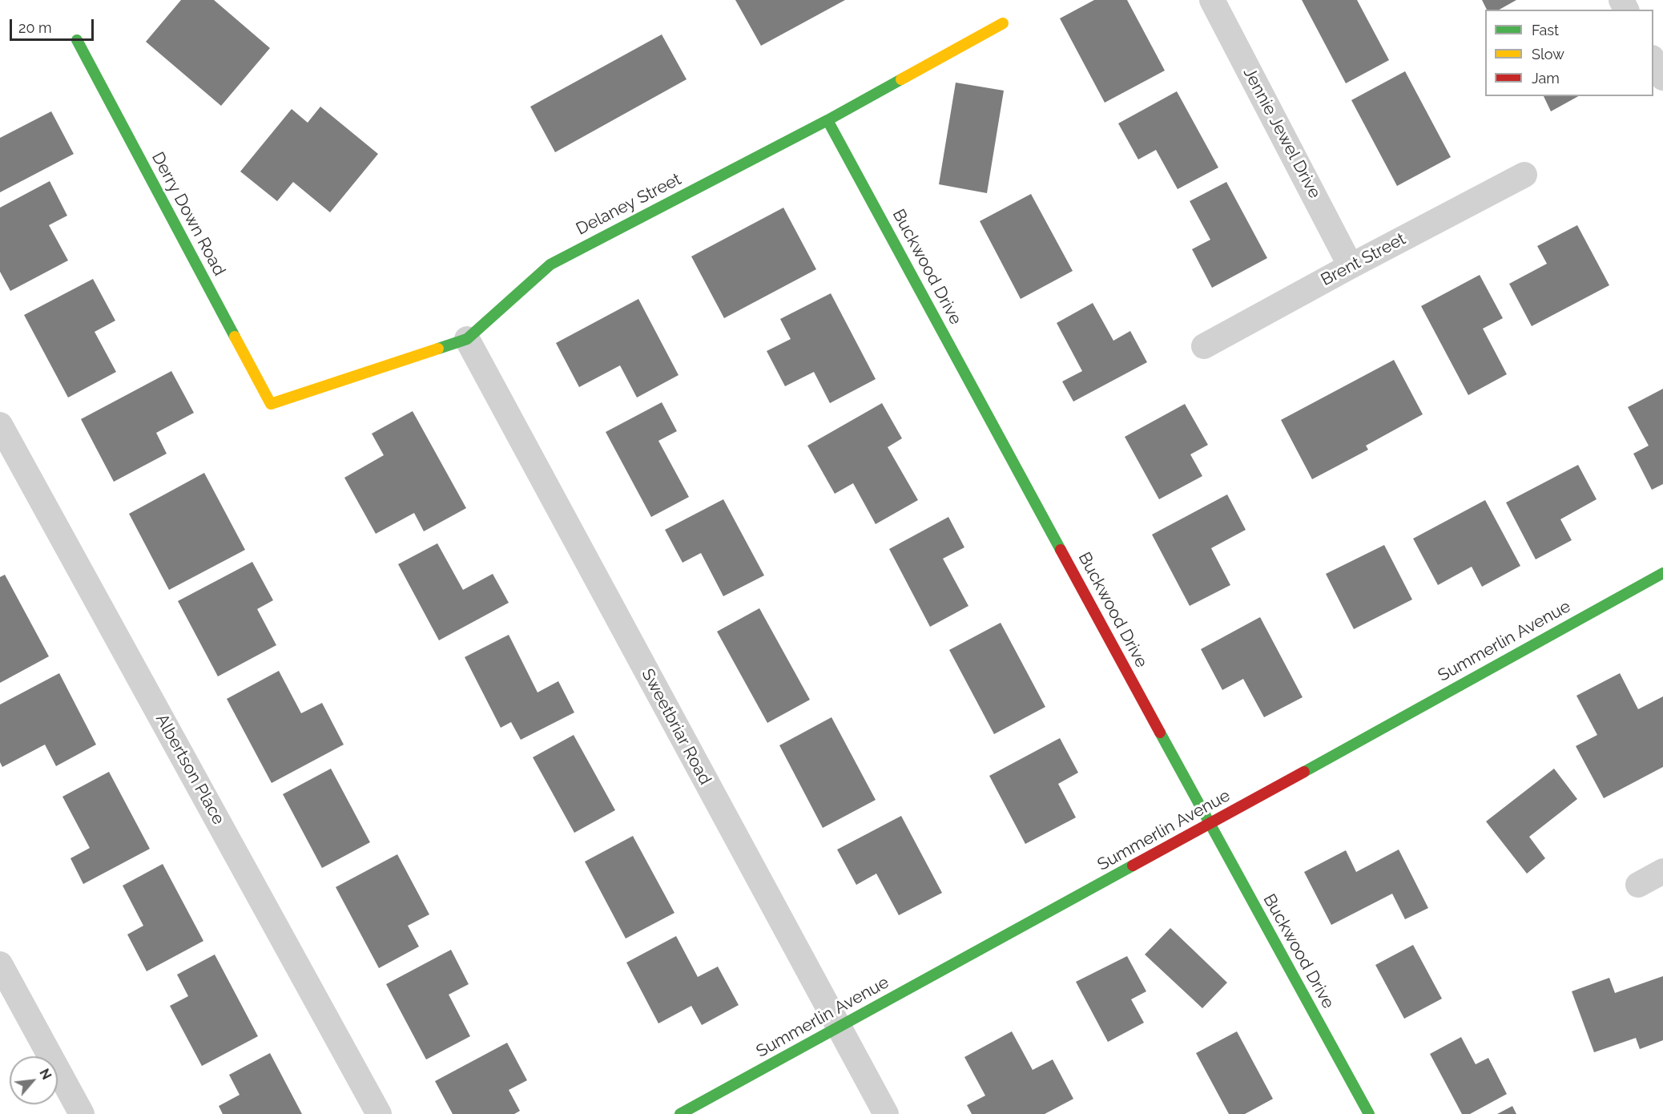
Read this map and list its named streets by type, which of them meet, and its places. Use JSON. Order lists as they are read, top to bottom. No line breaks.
{"streets":{"street":["Jennie Jewel Drive","Delaney Street","Derry Down Road","Brent Street","Buckwood Drive","Summerlin Avenue","Sweetbriar Road","Albertson Place"]},"crossings":[["Jennie Jewel Drive","Brent Street"],["Delaney Street","Derry Down Road"],["Delaney Street","Buckwood Drive"],["Delaney Street","Sweetbriar Road"],["Buckwood Drive","Summerlin Avenue"],["Summerlin Avenue","Sweetbriar Road"]],"legend":["Fast","Slow","Jam"],"scale_bar":"20 m","north":"top right"}
